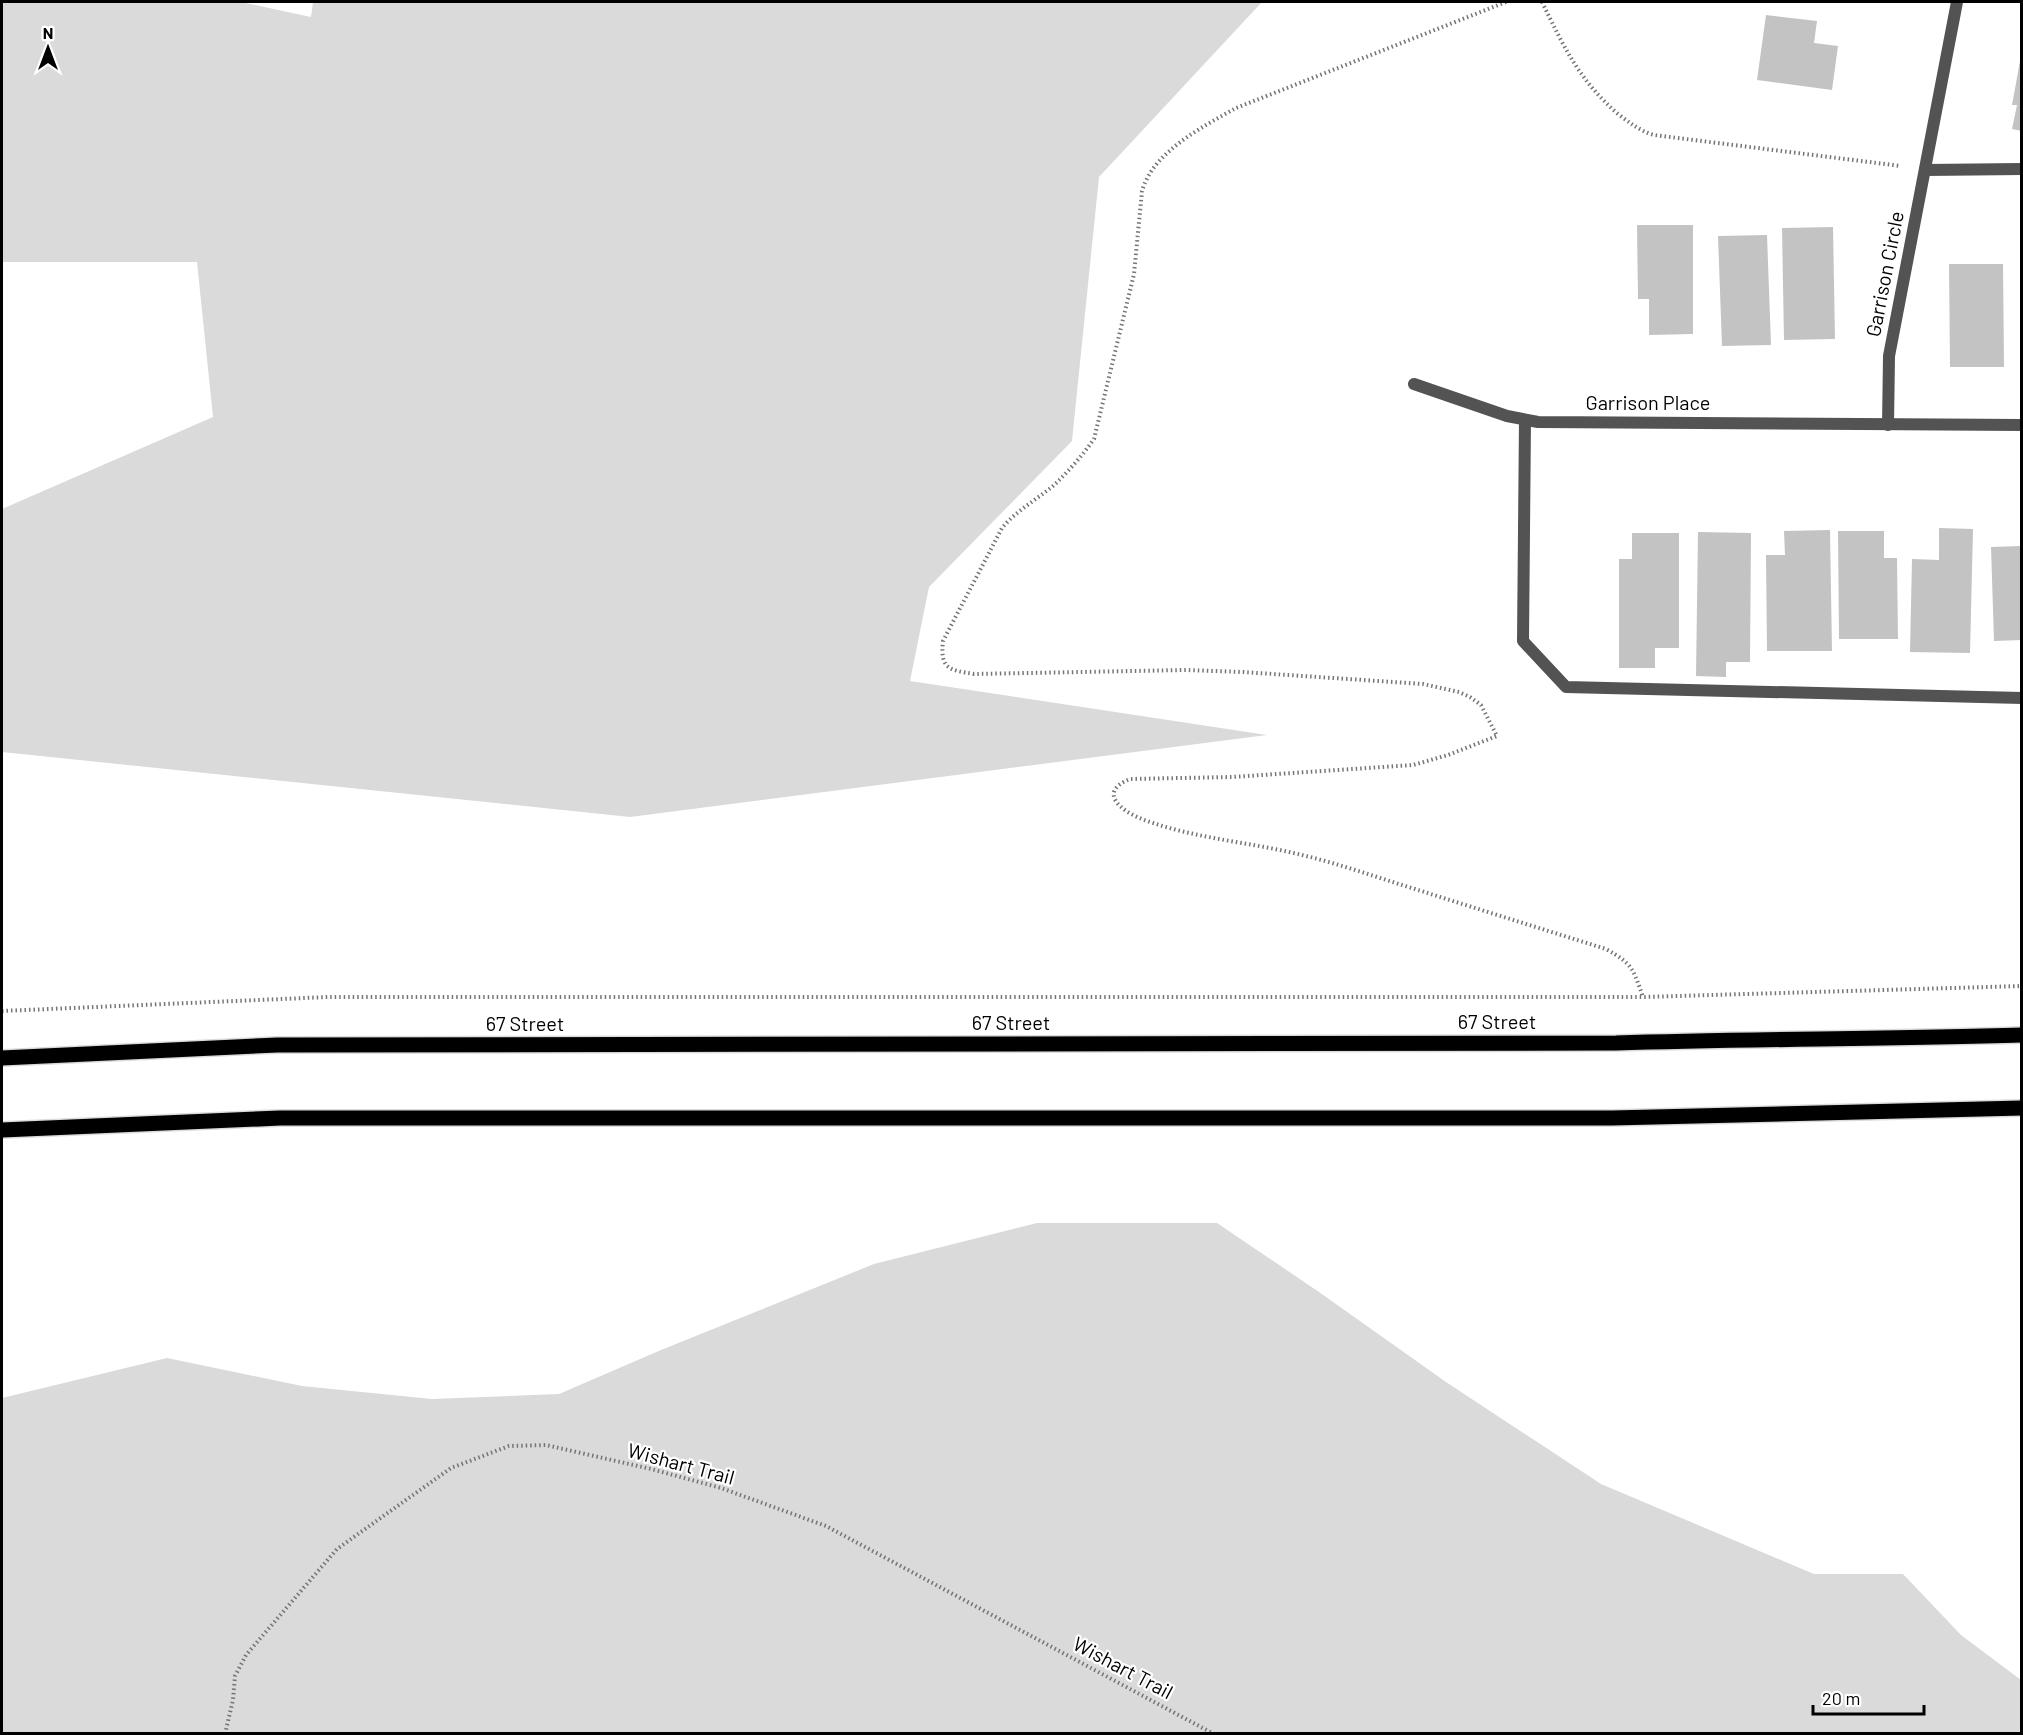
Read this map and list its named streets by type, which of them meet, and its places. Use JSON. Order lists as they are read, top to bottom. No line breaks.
{"streets":{"main road":["67 Street"],"street":["Garrison Circle","Garrison Place"],"path":["Wishart Trail"]},"crossings":[["Garrison Circle","Garrison Place"]],"scale_bar":"20 m","north":"top"}
